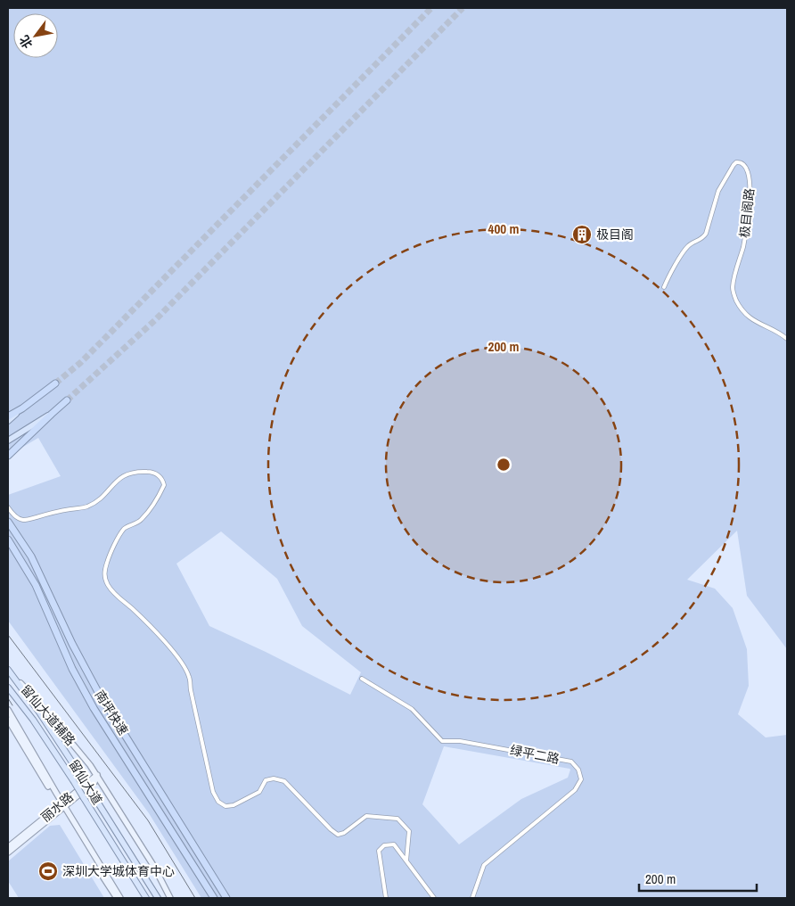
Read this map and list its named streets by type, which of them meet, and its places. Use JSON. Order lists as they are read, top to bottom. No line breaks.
{"streets":{"highway":["南坪快速"],"main road":["留仙大道辅路","留仙大道","丽水路"],"street":["极目阁路","绿平二路"]},"crossings":[["留仙大道辅路","留仙大道"],["留仙大道辅路","丽水路"]],"places":{"building":["极目阁"],"sports":["深圳大学城体育中心"]},"scale_bar":"200 m","north":"bottom left","rings":["400 m","200 m"]}
